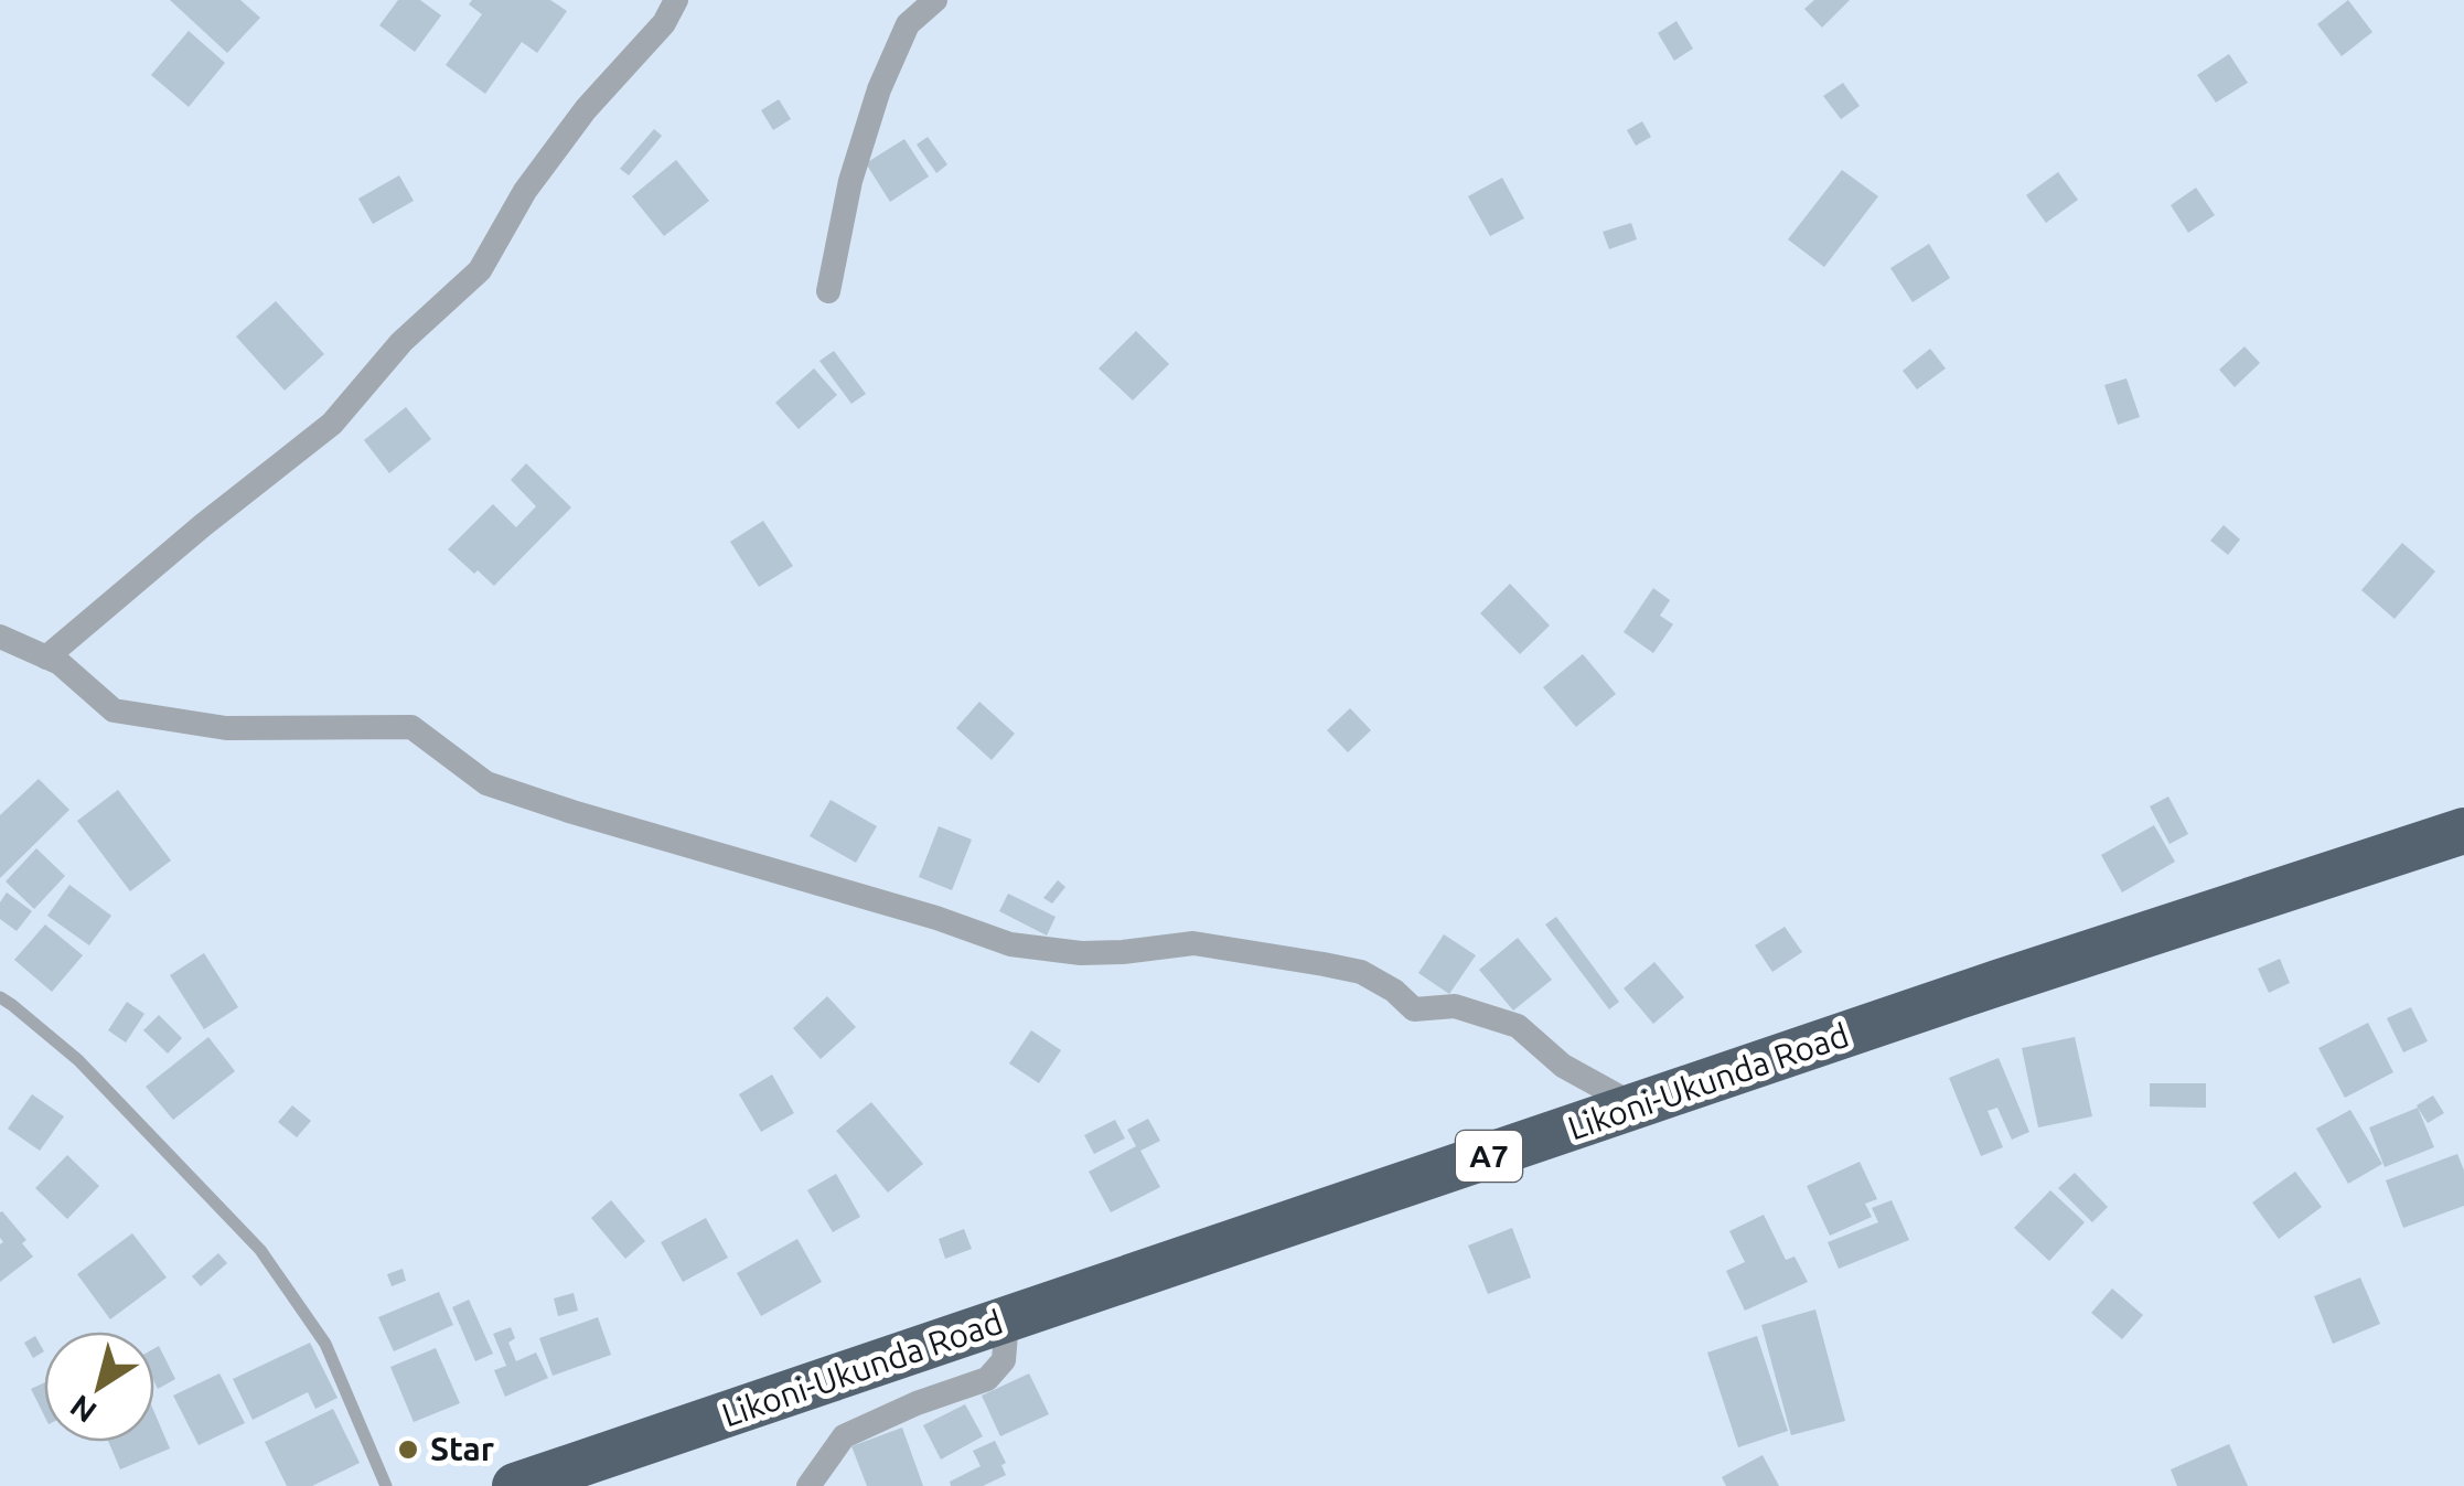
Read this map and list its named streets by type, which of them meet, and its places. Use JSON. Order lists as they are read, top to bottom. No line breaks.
{"streets":{"highway":["Likoni-Ukunda Road","A7"]},"places":["Star"],"north":"bottom left"}
